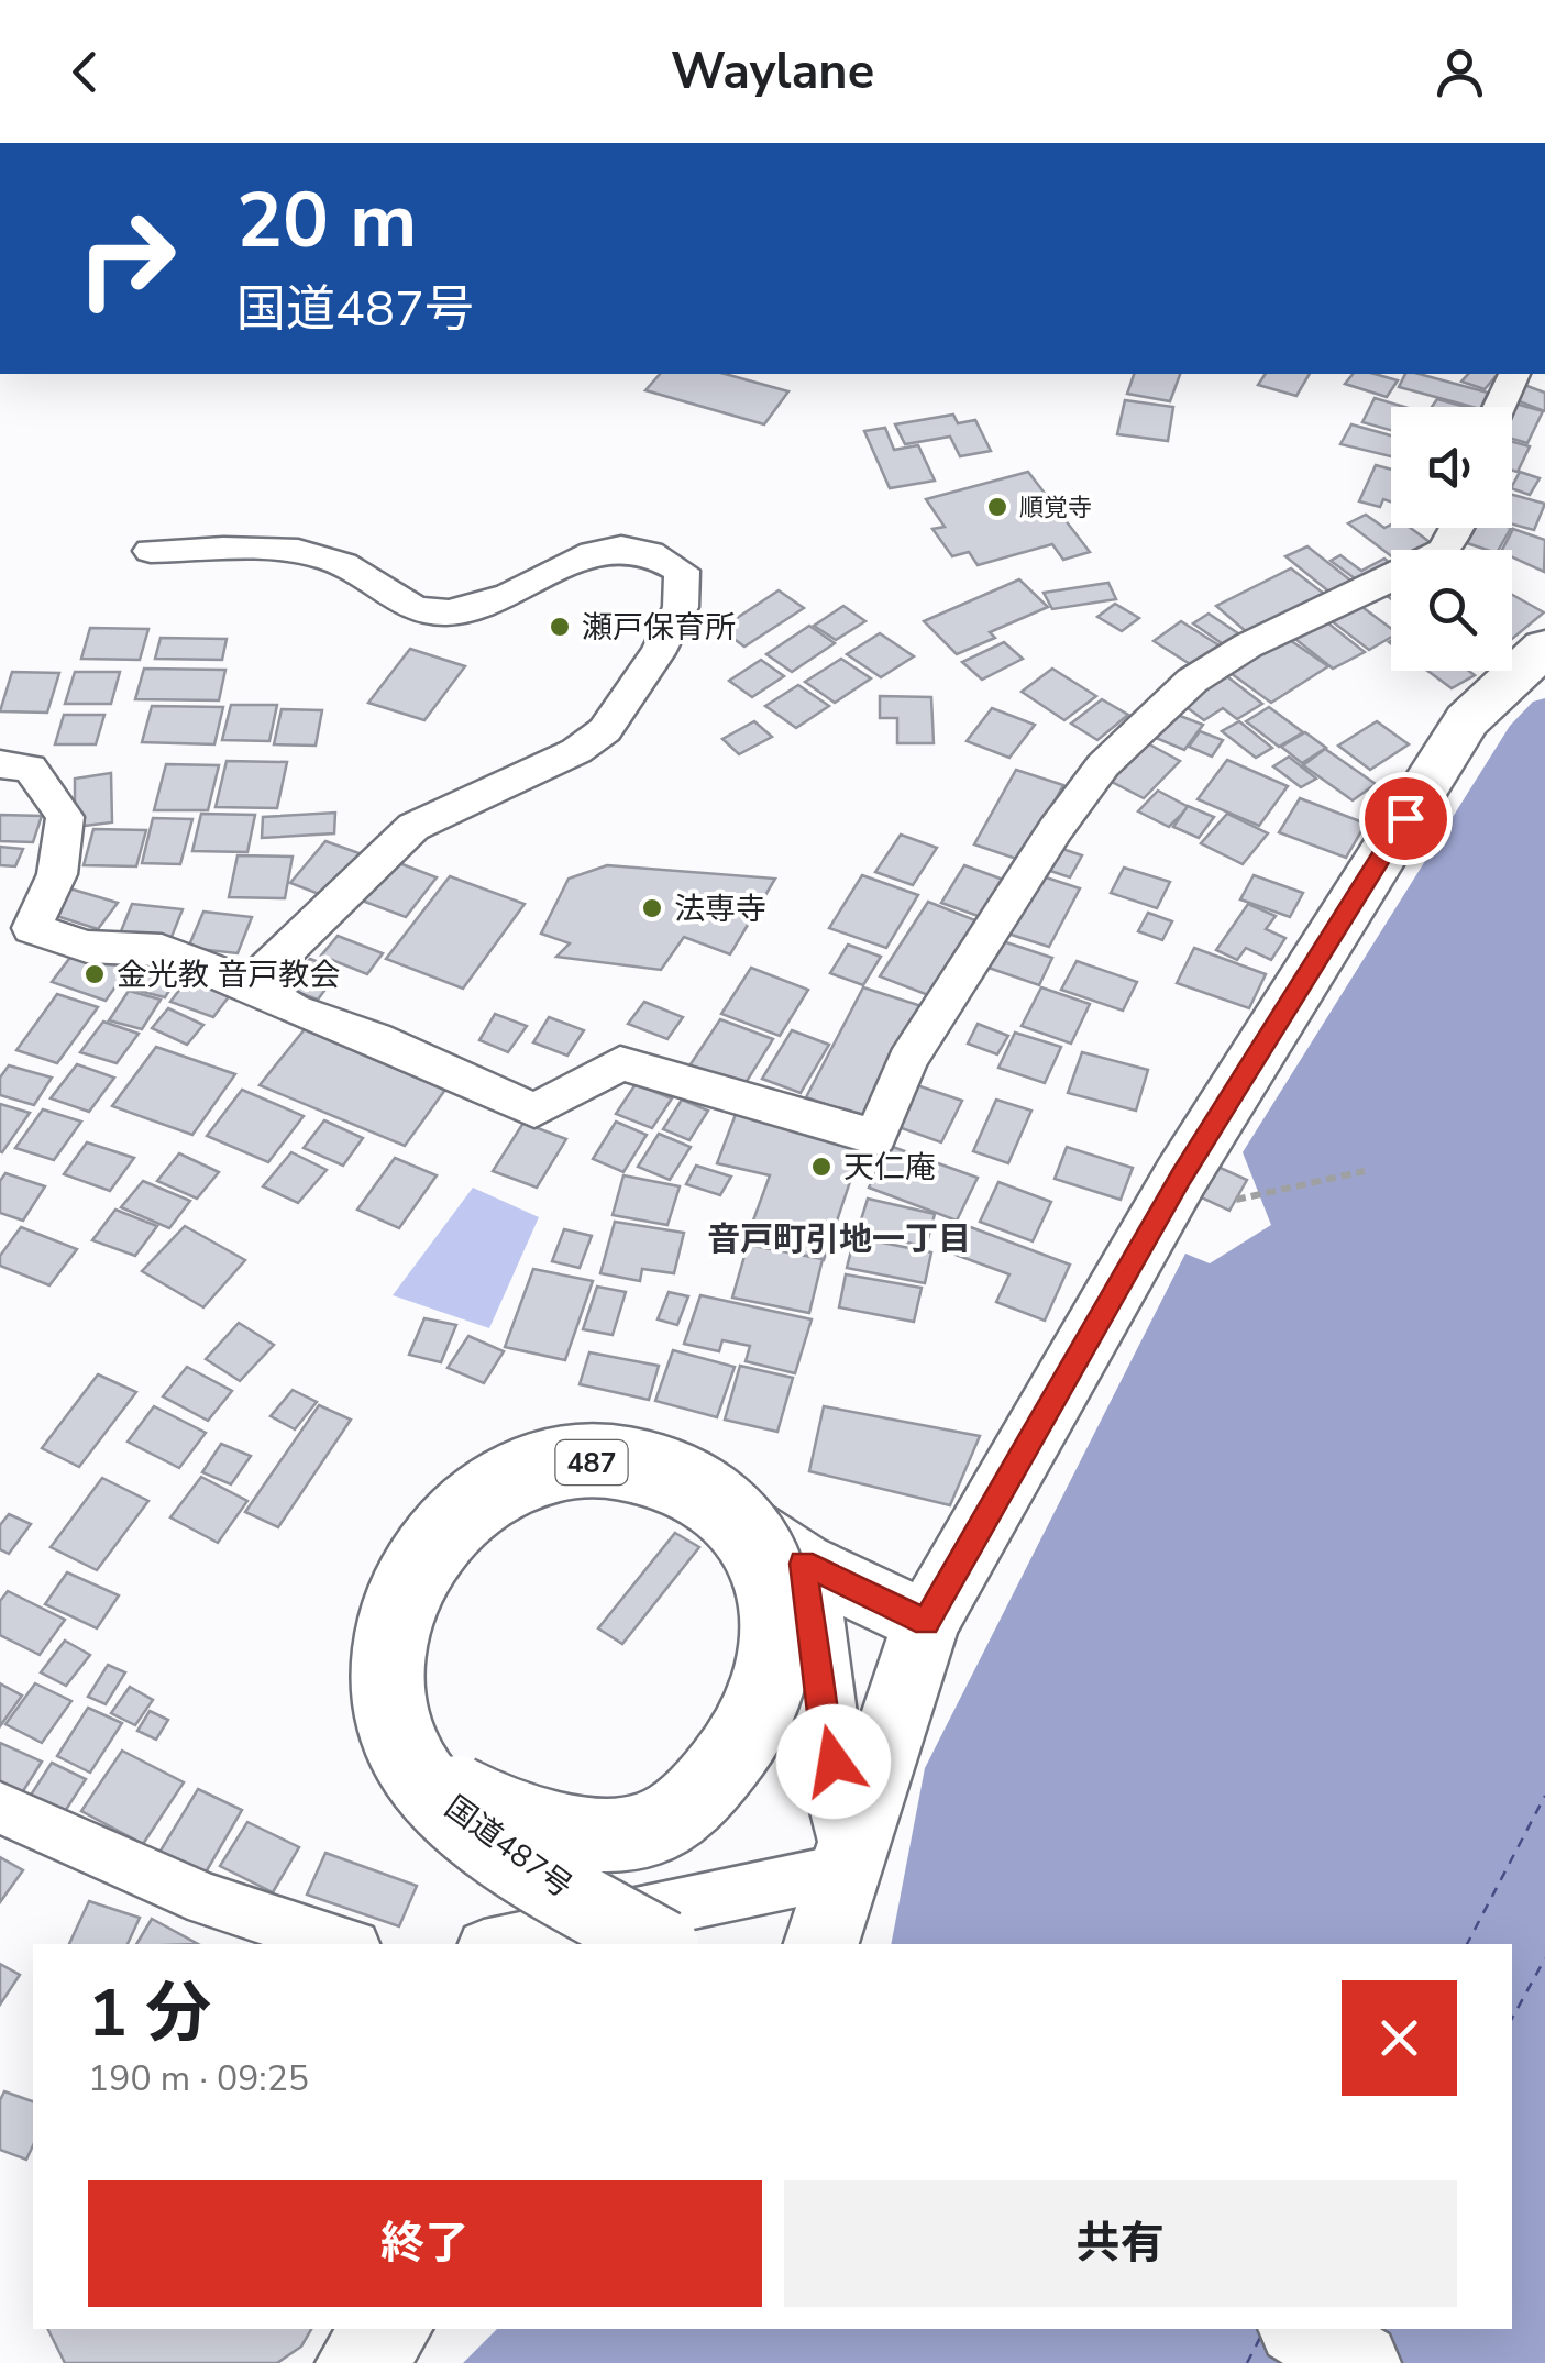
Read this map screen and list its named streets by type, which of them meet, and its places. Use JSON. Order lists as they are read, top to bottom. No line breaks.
{"streets":{"highway":["487","国道487号"]},"districts":["音戸町引地一丁目"],"places":["順覚寺","瀬戸保育所","法専寺","金光教 音戸教会","天仁庵"],"page":{"header":"Waylane","turn":["20 m","国道487号"],"heading":["1 分","190 m · 09:25"],"buttons":["終了","共有"]}}
